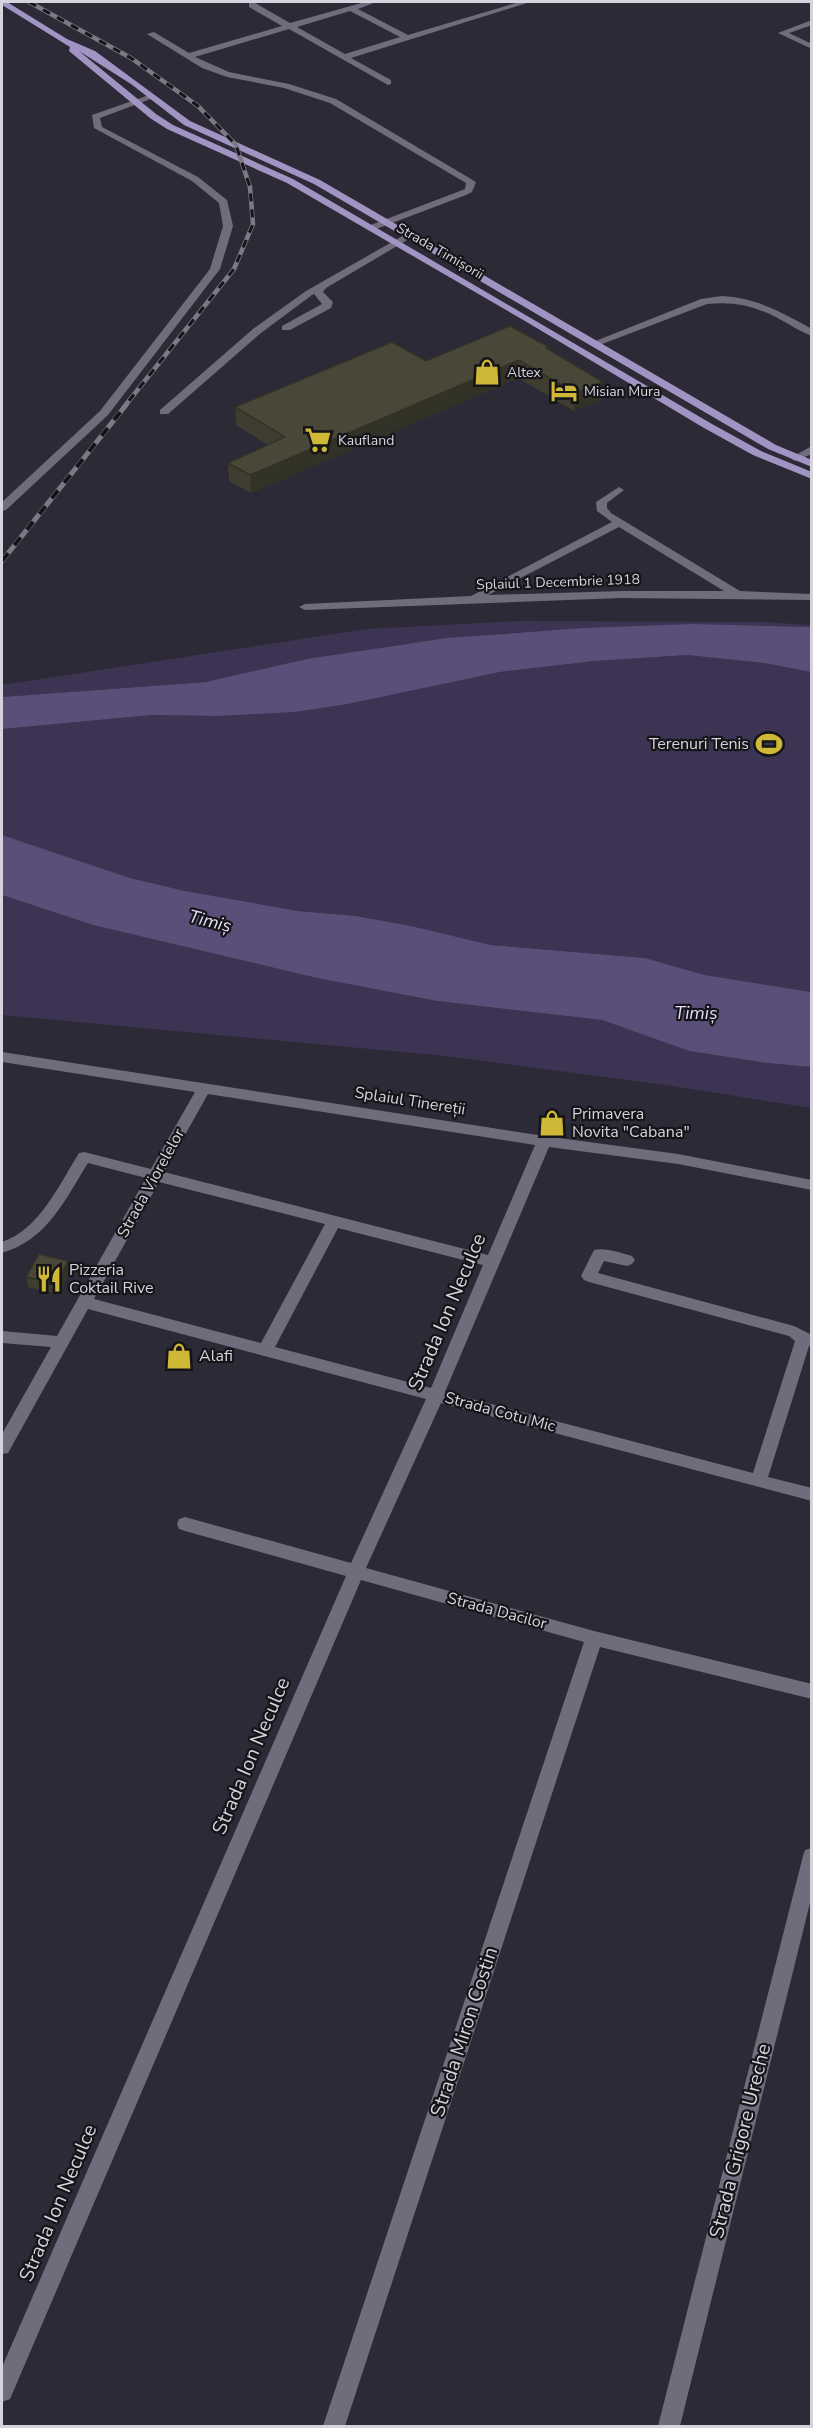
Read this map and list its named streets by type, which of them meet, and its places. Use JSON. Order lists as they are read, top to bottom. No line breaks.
{"streets":{"main road":["Strada Timișorii"],"street":["Splaiul 1 Decembrie 1918","Splaiul Tinereții","Strada Viorelelor","Strada Ion Neculce","Strada Cotu Mic","Strada Dacilor","Strada Miron Costin","Strada Grigore Ureche"]},"crossings":[["Splaiul Tinereții","Strada Viorelelor"],["Splaiul Tinereții","Strada Ion Neculce"],["Strada Viorelelor","Strada Cotu Mic"],["Strada Ion Neculce","Strada Cotu Mic"],["Strada Ion Neculce","Strada Dacilor"],["Strada Dacilor","Strada Miron Costin"]],"water":["Timiș"],"places":{"shop":["Altex","Primavera Novita \"Cabana\"","Alafi"],"hotel":["Misian Mura"],"supermarket":["Kaufland"],"sports":["Terenuri Tenis"],"restaurant":["Pizzeria Coktail Rive"]}}
